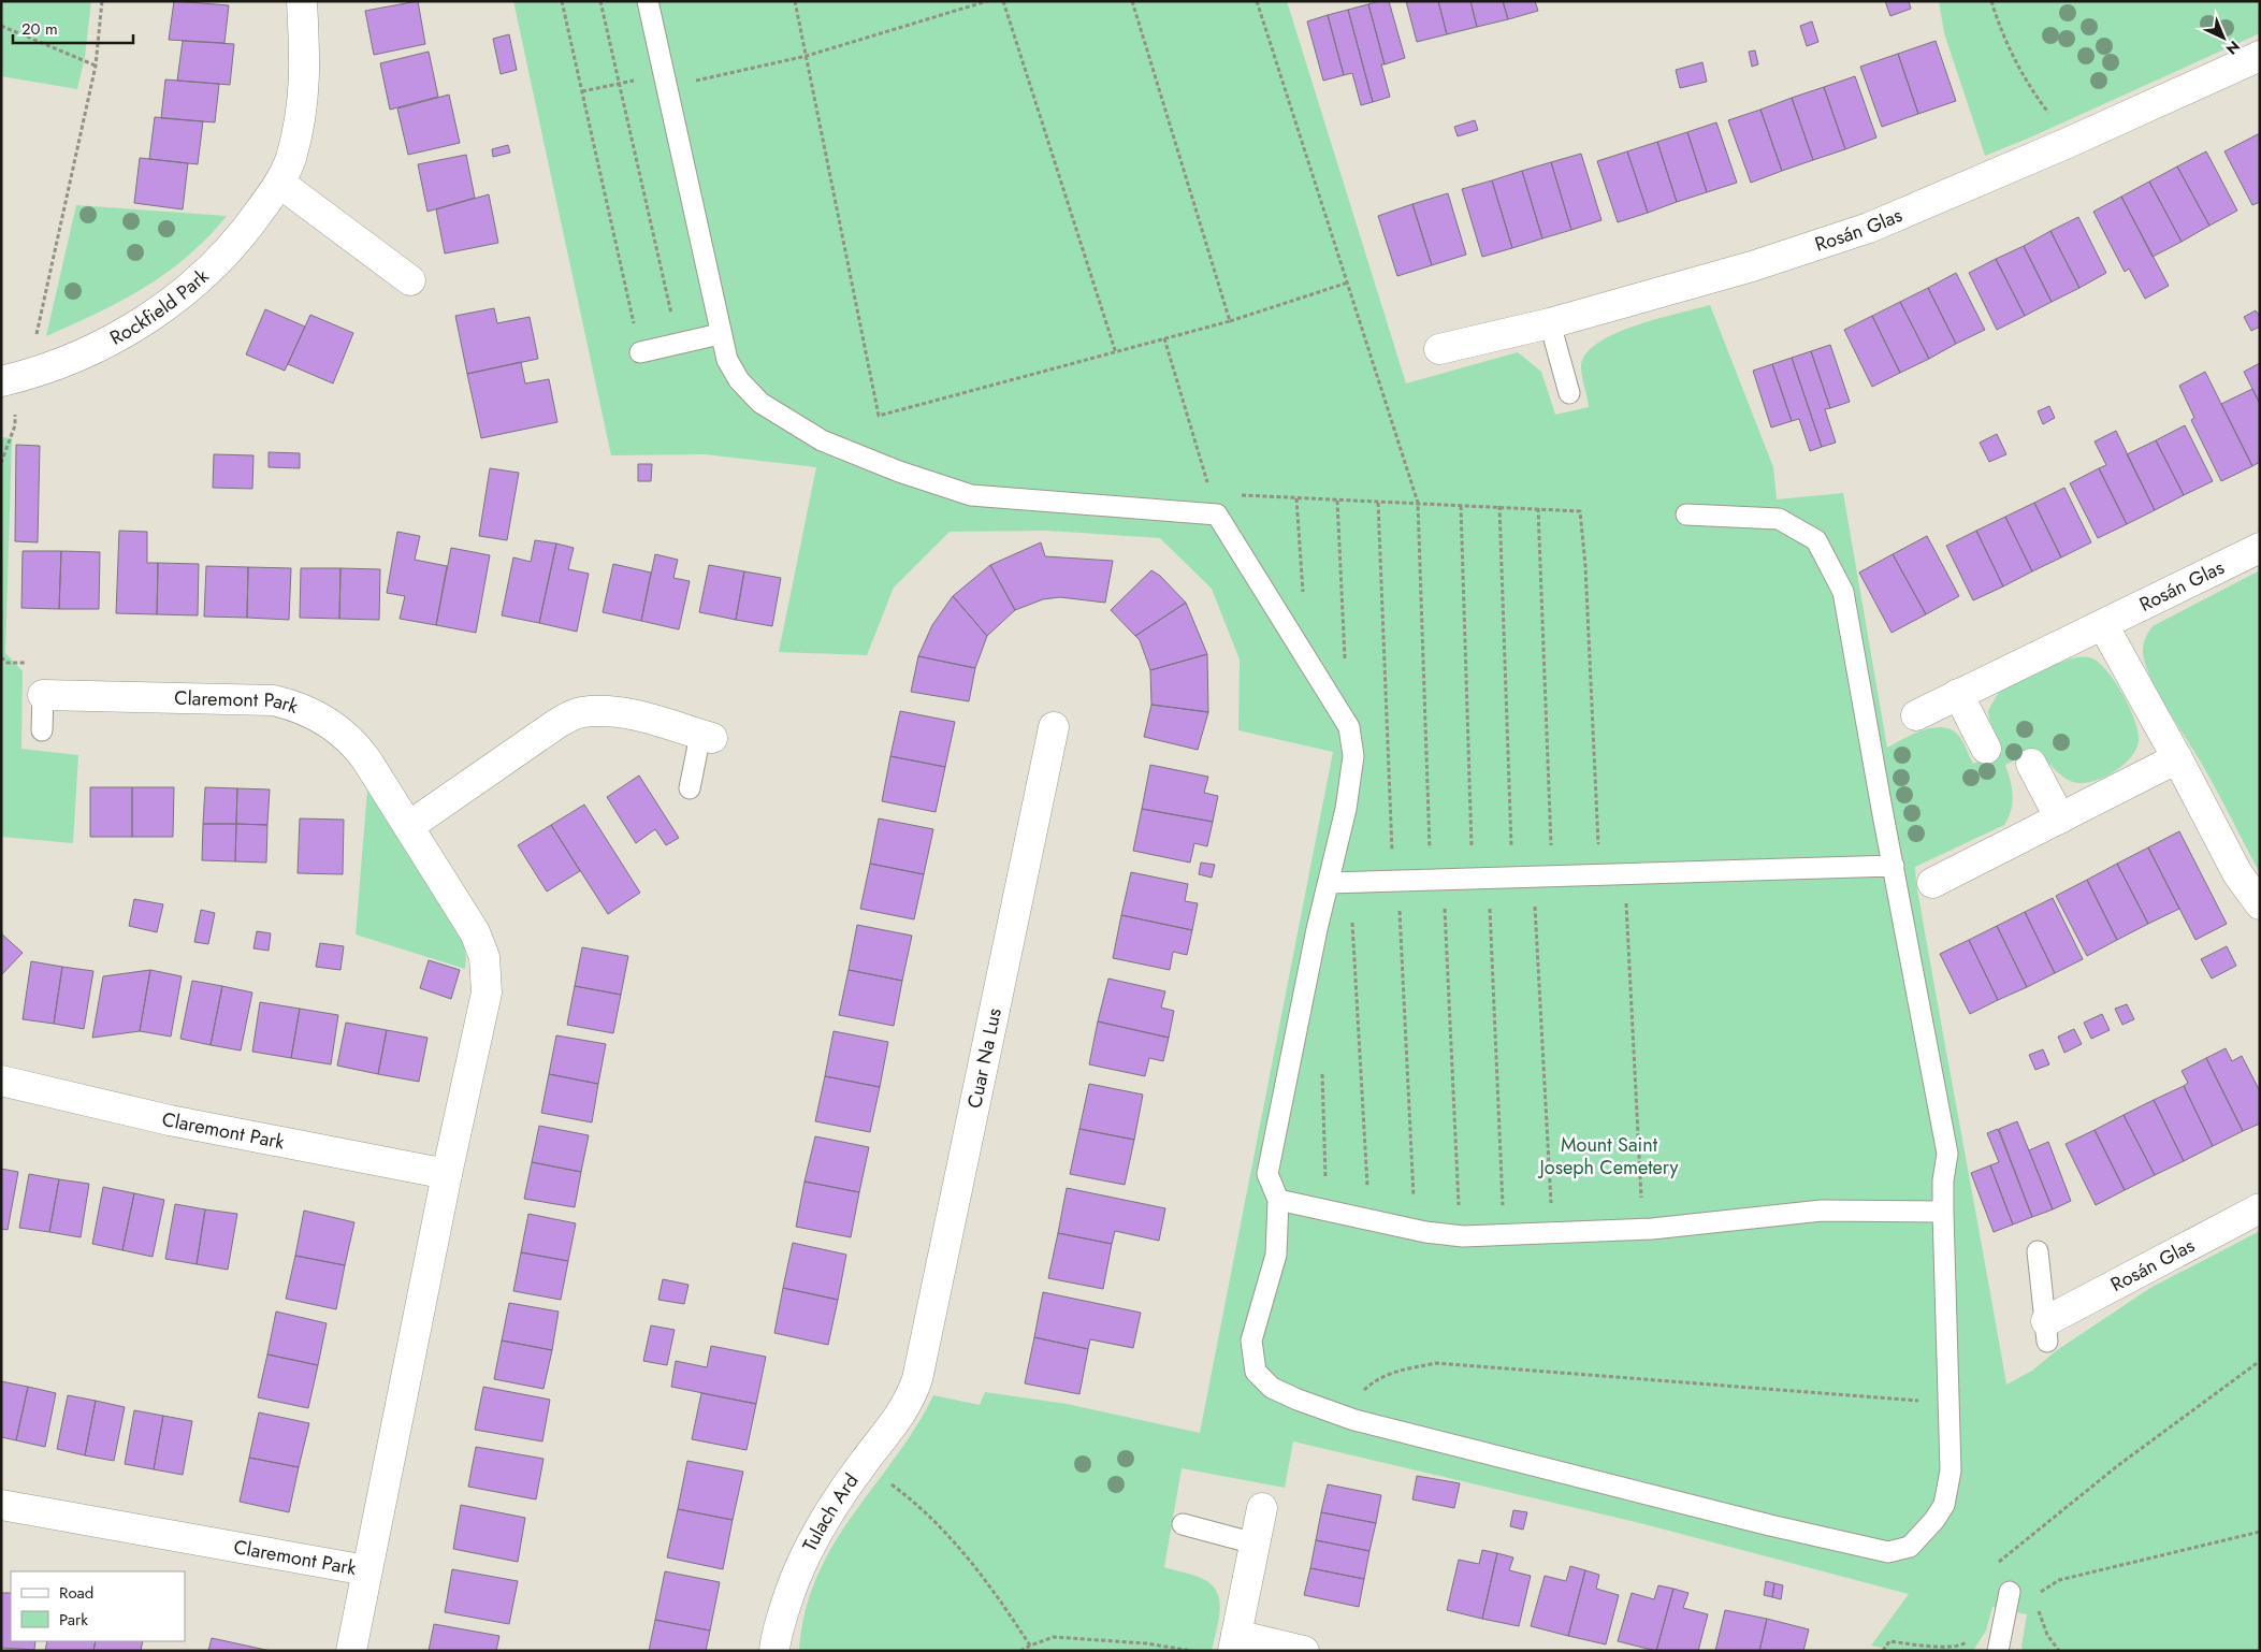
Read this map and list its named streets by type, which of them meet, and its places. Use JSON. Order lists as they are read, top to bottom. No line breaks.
{"streets":{"street":["Rosán Glas","Rockfield Park","Claremont Park","Cuar Na Lus","Tulach Ard"]},"crossings":[["Cuar Na Lus","Tulach Ard"]],"parks":["Mount Saint Joseph Cemetery"],"legend":["Road","Park"],"scale_bar":"20 m","north":"bottom right"}
